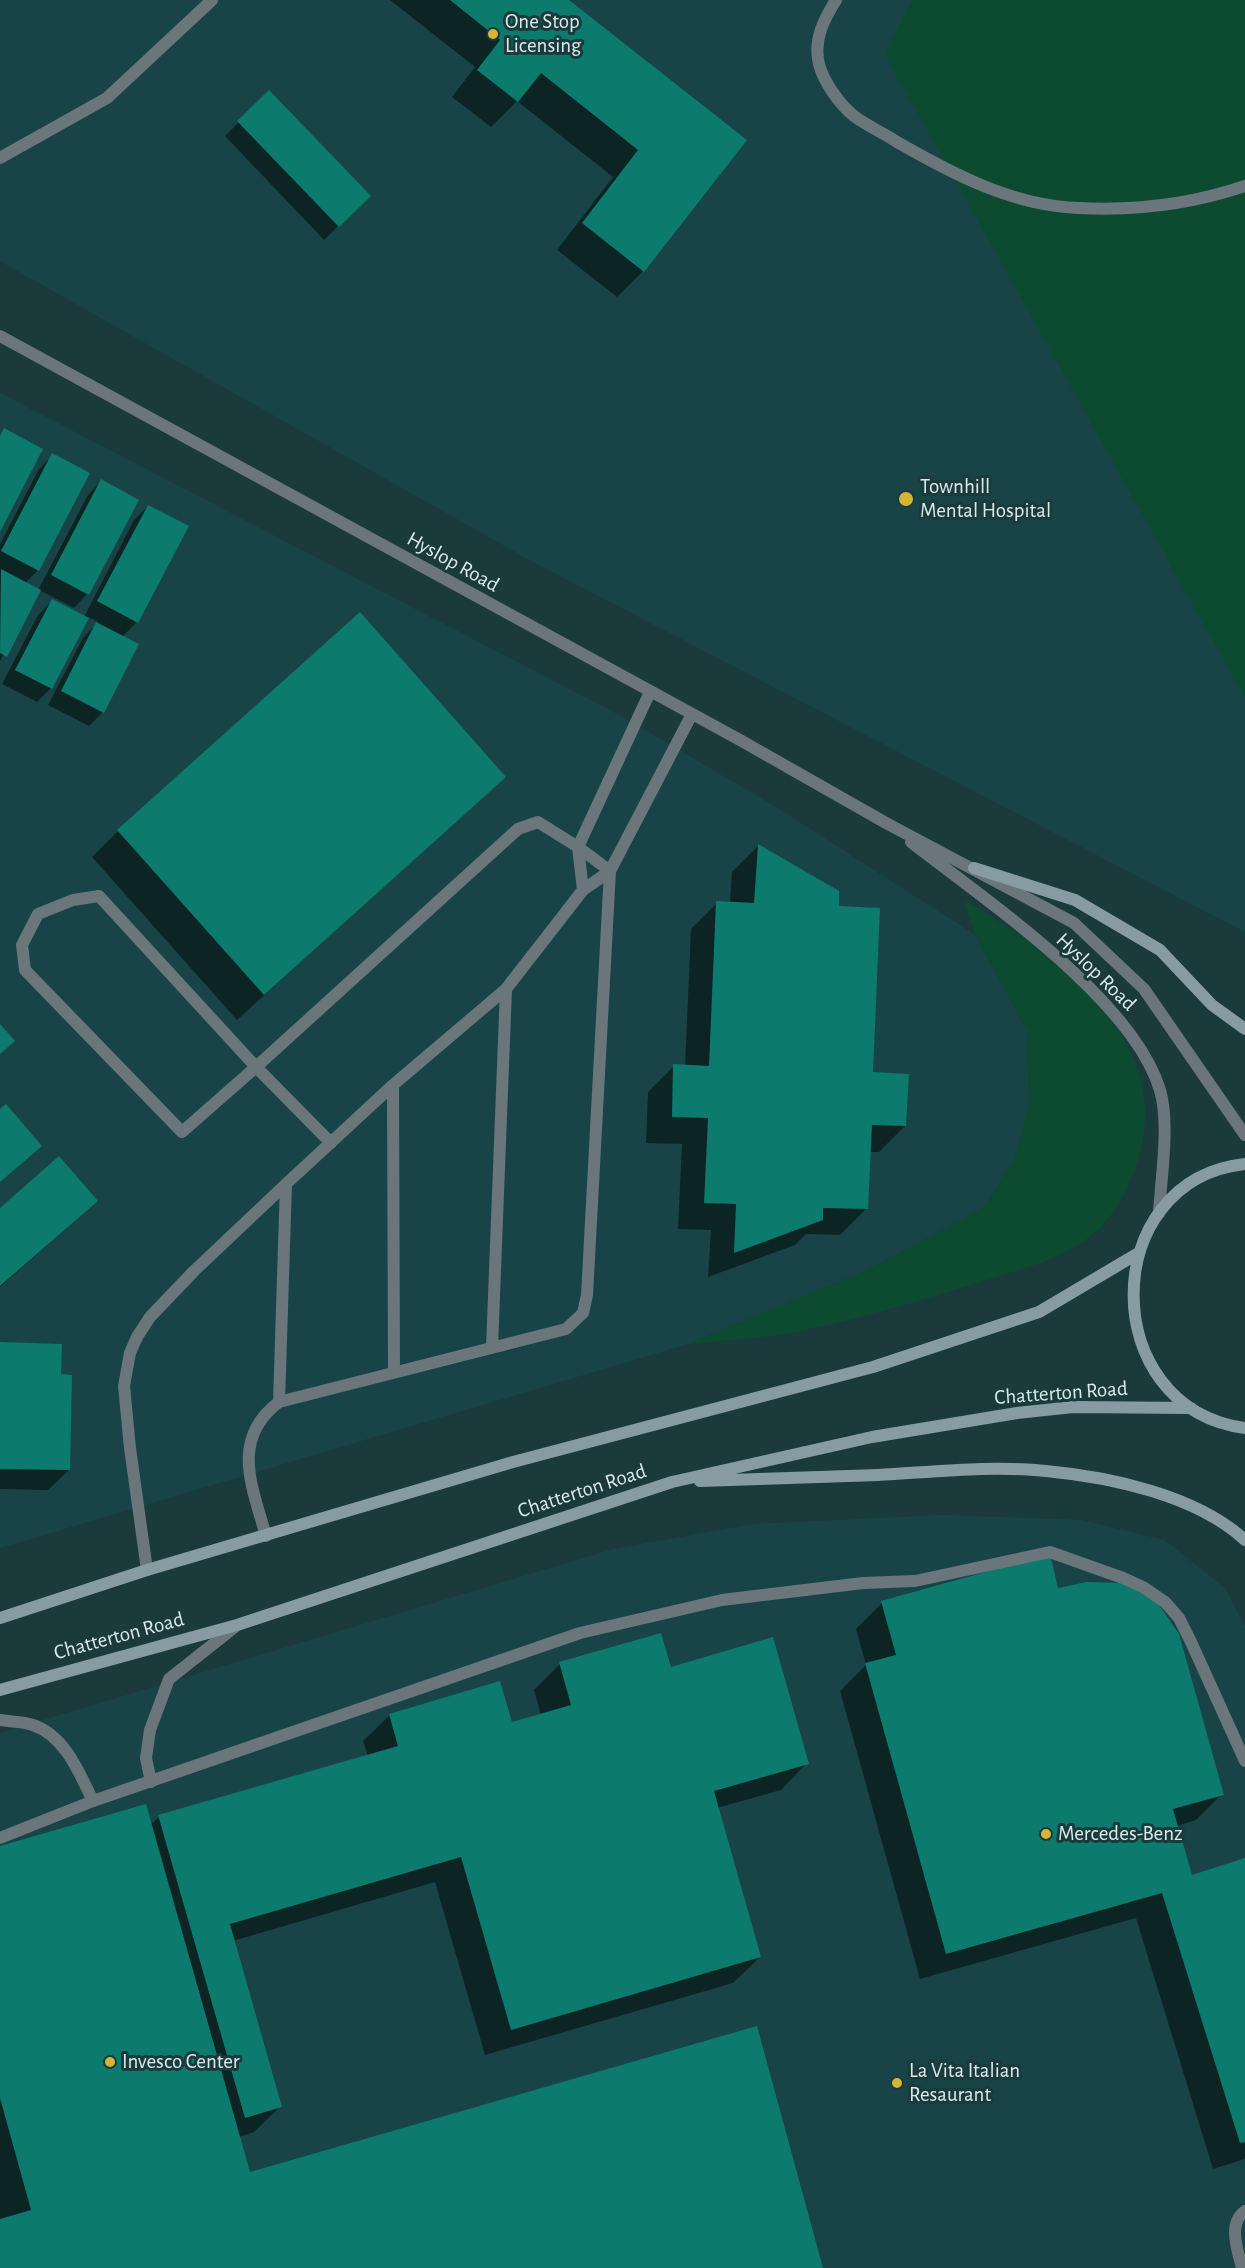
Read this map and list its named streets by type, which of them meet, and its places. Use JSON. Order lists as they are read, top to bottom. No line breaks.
{"streets":{"street":["Hyslop Road","Chatterton Road"]},"places":["One Stop Licensing","Townhill Mental Hospital","Mercedes-Benz","Invesco Center","La Vita Italian Resaurant"]}
